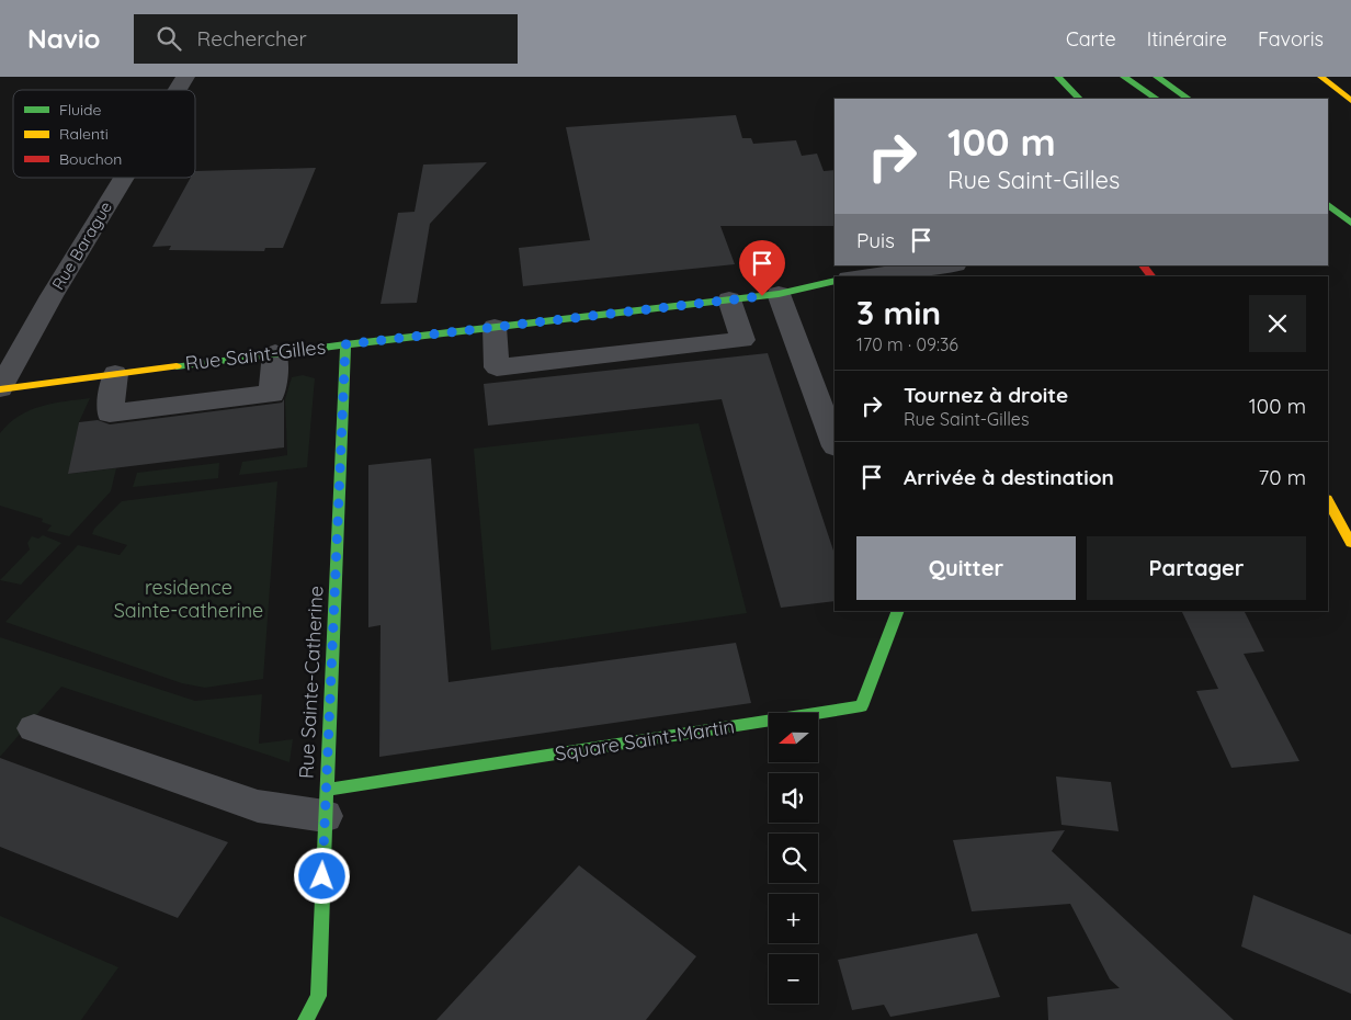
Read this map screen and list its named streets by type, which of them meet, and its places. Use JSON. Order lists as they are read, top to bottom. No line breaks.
{"streets":{"main road":["Rue Saint-Gilles","Rue Sainte-Catherine","Square Saint-Martin"],"street":["Rue Barague"]},"crossings":[["Rue Barague","Rue Saint-Gilles"],["Rue Saint-Gilles","Rue Sainte-Catherine"],["Rue Sainte-Catherine","Square Saint-Martin"]],"parks":["residence Sainte-catherine"],"legend":["Fluide","Ralenti","Bouchon"],"north":"left","page":{"header":"Navio","search":"Rechercher","nav":["Carte","Itinéraire","Favoris"],"turn":["100 m","Rue Saint-Gilles"],"then":"Puis","heading":["3 min","170 m · 09:36"],"list":[{"name":"Tournez à droite","note":"Rue Saint-Gilles","value":"100 m"},{"name":"Arrivée à destination","value":"70 m"}],"buttons":["Quitter","Partager"],"map_buttons":["+","−"]}}
